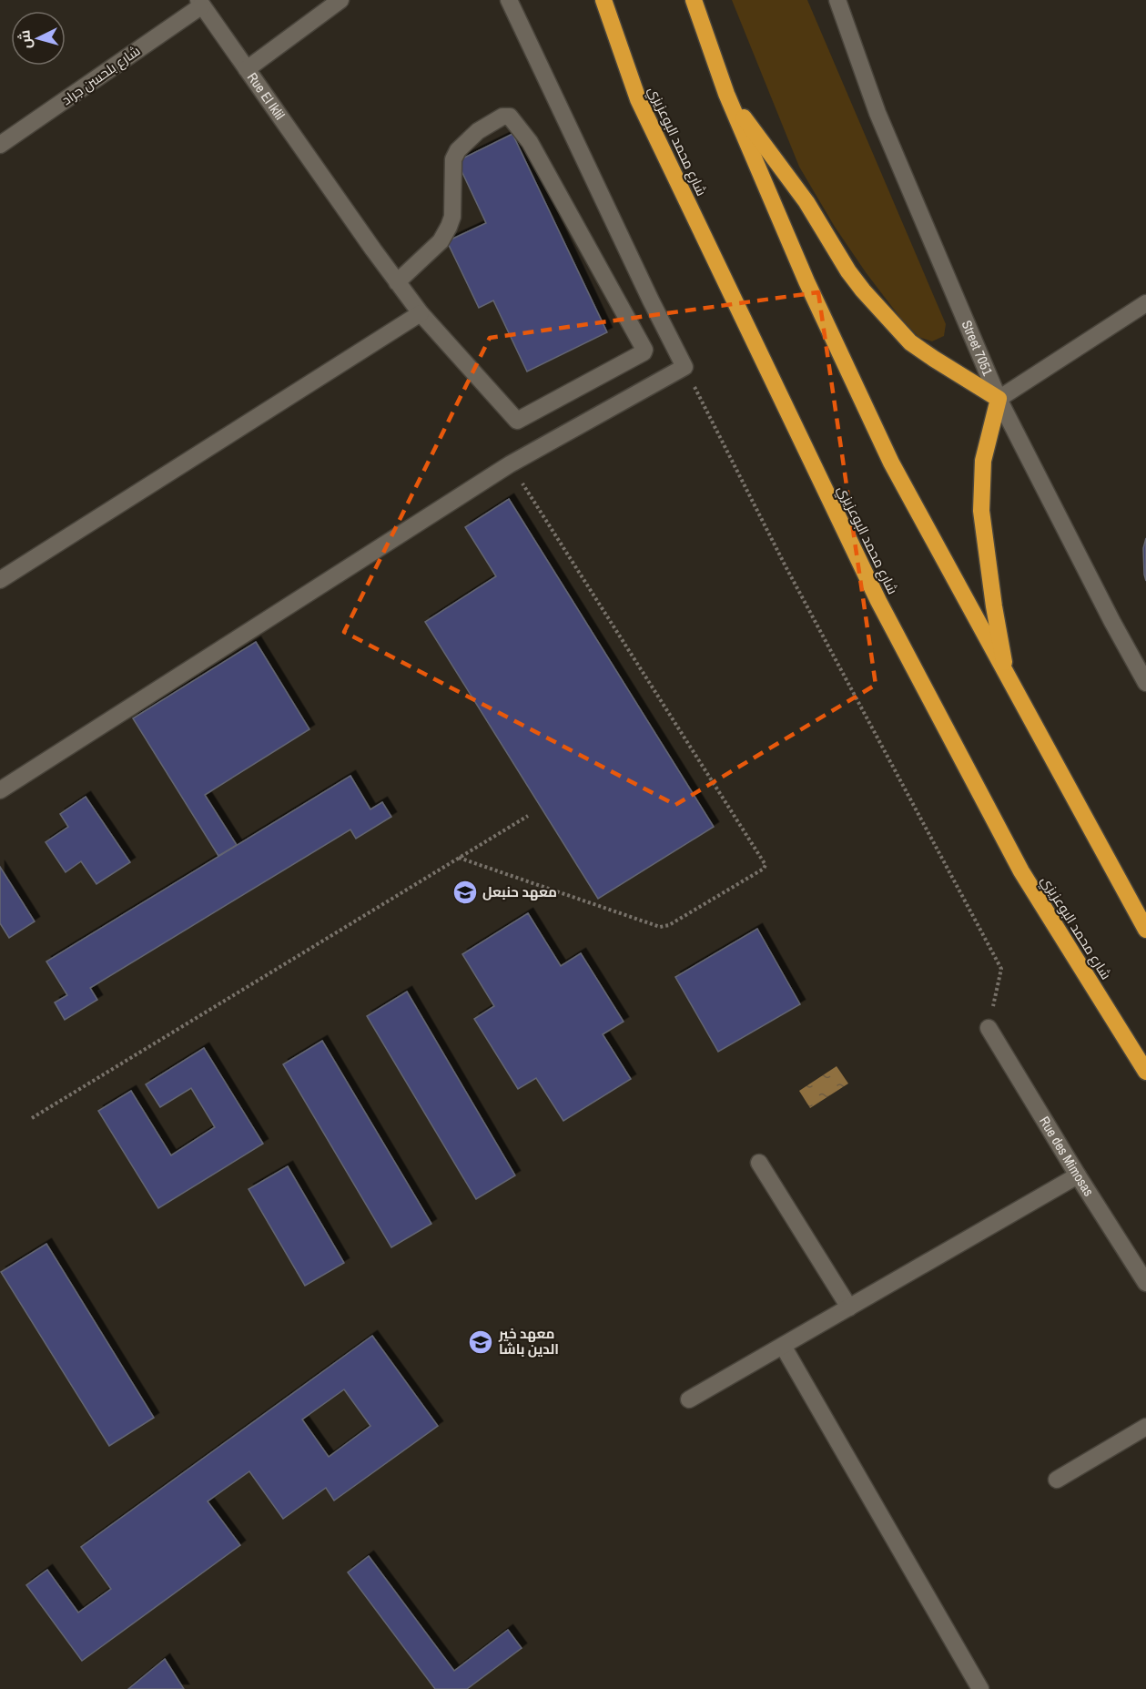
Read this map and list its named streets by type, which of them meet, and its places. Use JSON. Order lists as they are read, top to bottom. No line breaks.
{"streets":{"highway":["شارع محمد البوعزيزي"],"street":["شارع بلحسن جراد","Rue El Iklil","Street 7051","Rue des Mimosas"]},"crossings":[["شارع بلحسن جراد","Rue El Iklil"]],"places":{"school or university":["معهد حنبعل","معهد خير الدين باشا"]},"north":"left"}
